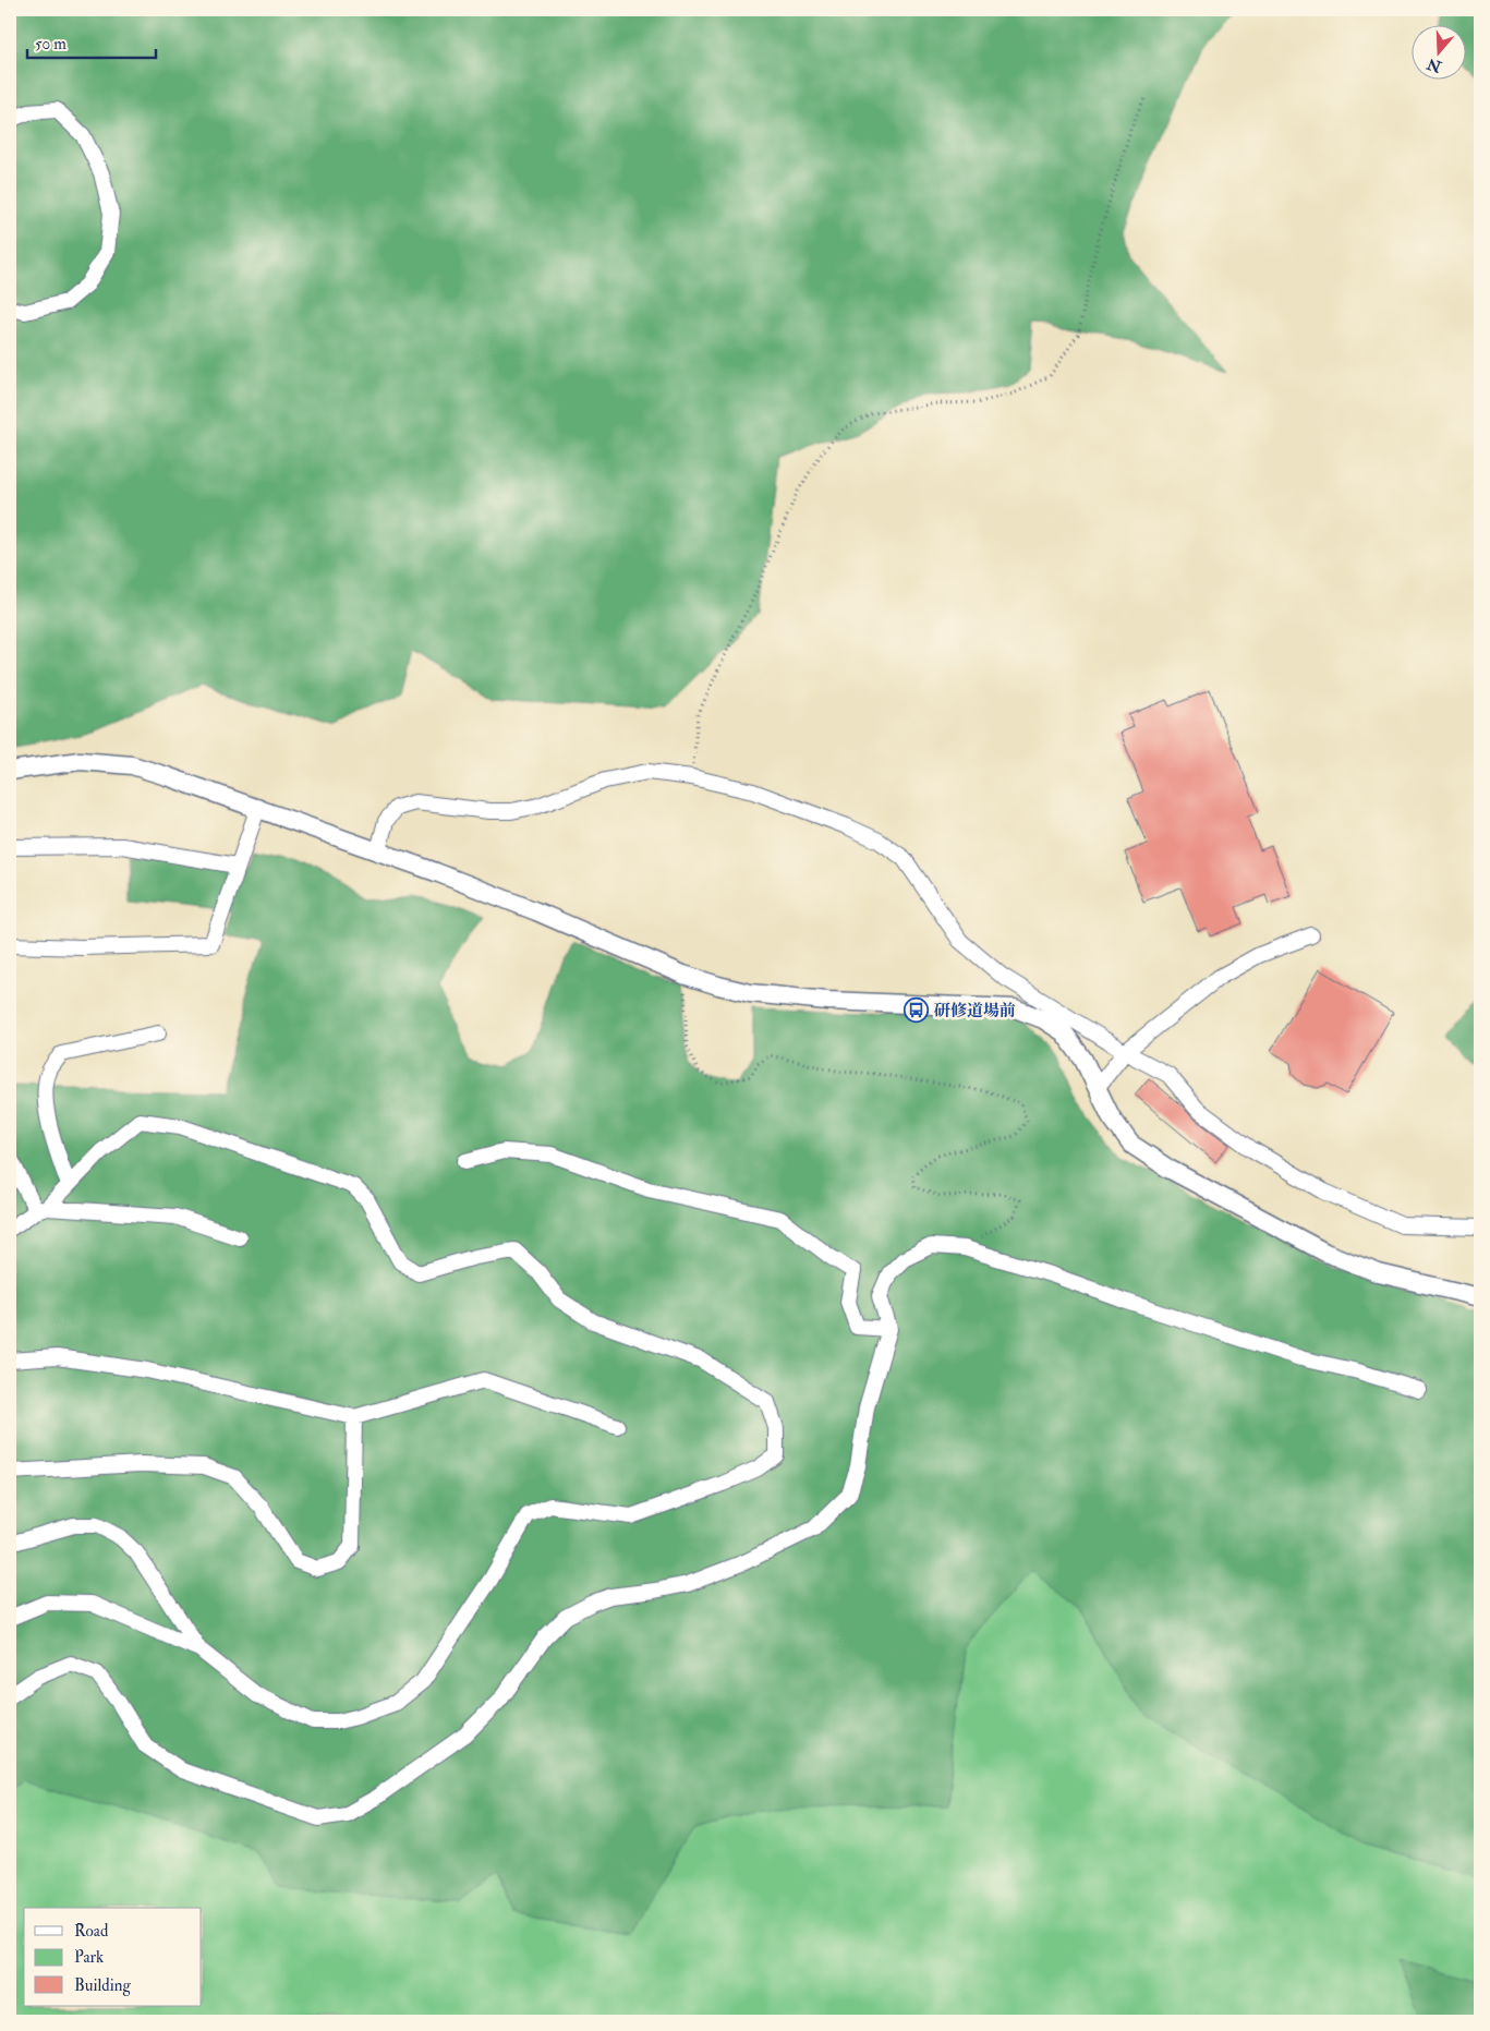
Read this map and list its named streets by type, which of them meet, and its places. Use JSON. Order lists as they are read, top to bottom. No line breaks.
{"places":{"bus stop":["研修道場前"]},"legend":["Road","Park","Building"],"scale_bar":"50 m","north":"bottom"}
